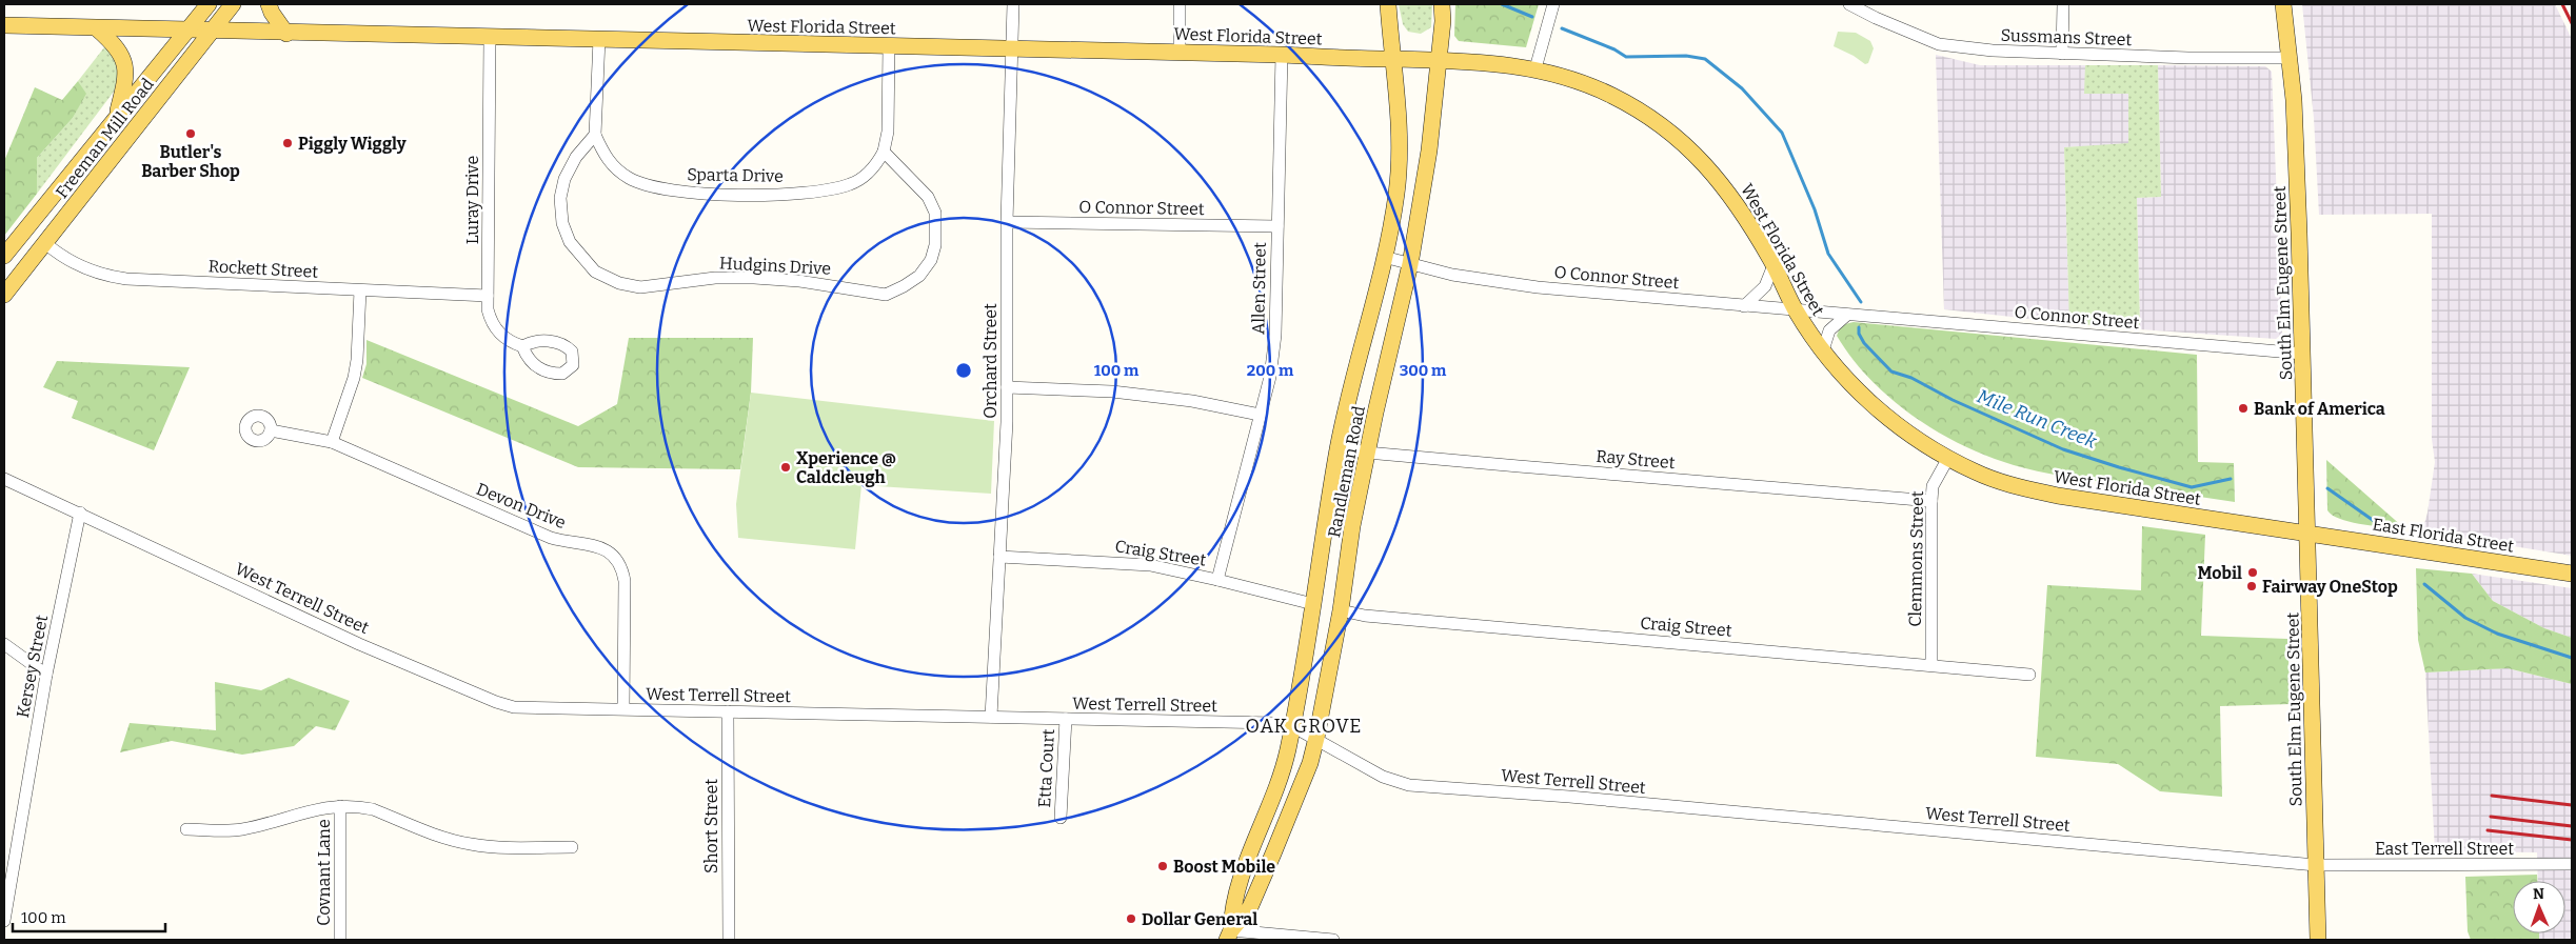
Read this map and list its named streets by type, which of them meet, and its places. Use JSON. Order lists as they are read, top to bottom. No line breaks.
{"streets":{"main road":["West Florida Street","Freeman Mill Road","South Elm Eugene Street","Randleman Road","East Florida Street"],"street":["Sussmans Street","Sparta Drive","Luray Drive","O Connor Street","Hudgins Drive","Rockett Street","Allen Street","Orchard Street","Ray Street","Devon Drive","Craig Street","Clemmons Street","West Terrell Street","Kersey Street","Etta Court","Short Street","East Terrell Street","Covnant Lane"]},"crossings":[["West Florida Street","Freeman Mill Road"],["West Florida Street","Luray Drive"],["West Florida Street","O Connor Street"],["West Florida Street","South Elm Eugene Street"],["West Florida Street","Allen Street"],["West Florida Street","Orchard Street"],["West Florida Street","Randleman Road"],["West Florida Street","East Florida Street"],["West Florida Street","Clemmons Street"],["Sussmans Street","South Elm Eugene Street"],["Freeman Mill Road","Rockett Street"],["Sparta Drive","Hudgins Drive"],["Luray Drive","Rockett Street"],["O Connor Street","South Elm Eugene Street"],["O Connor Street","Allen Street"],["O Connor Street","Orchard Street"],["O Connor Street","Randleman Road"],["South Elm Eugene Street","East Florida Street"],["South Elm Eugene Street","West Terrell Street"],["South Elm Eugene Street","East Terrell Street"],["Allen Street","Craig Street"],["Orchard Street","Craig Street"],["Orchard Street","West Terrell Street"],["Ray Street","Randleman Road"],["Ray Street","Clemmons Street"],["Randleman Road","Craig Street"],["Randleman Road","West Terrell Street"],["Devon Drive","West Terrell Street"],["Craig Street","Clemmons Street"],["West Terrell Street","Kersey Street"],["West Terrell Street","Etta Court"],["West Terrell Street","Short Street"],["West Terrell Street","East Terrell Street"]],"districts":["OAK GROVE"],"water":["Mile Run Creek"],"places":["Butler's Barber Shop","Piggly Wiggly","Bank of America","Xperience @ Caldcleugh","Mobil","Fairway OneStop","Boost Mobile","Dollar General"],"scale_bar":"100 m","north":"top","rings":["100 m","200 m","300 m"]}
